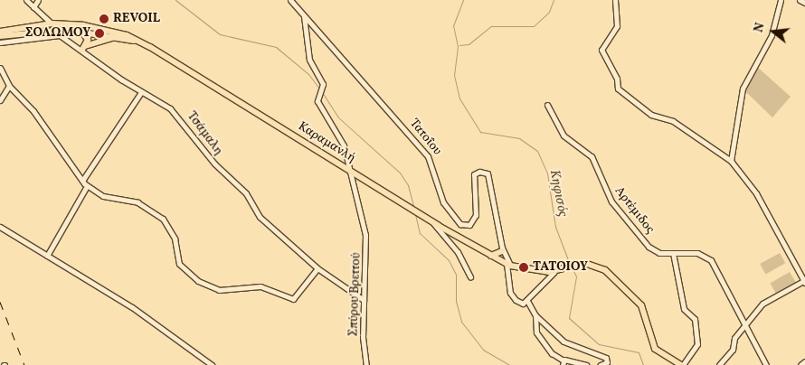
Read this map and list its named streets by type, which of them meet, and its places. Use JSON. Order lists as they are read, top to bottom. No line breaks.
{"streets":{"main road":["Καραμανλή"],"street":["Τσάμαλη","Τατοΐου","Αρτέμιδος","Σπύρου Βρεττού"]},"crossings":[["Τσάμαλη","Σπύρου Βρεττού"],["Τατοΐου","Καραμανλή"],["Τατοΐου","Σπύρου Βρεττού"],["Καραμανλή","Σπύρου Βρεττού"]],"water":["Κηφισός"],"places":["REVOIL","ΣΟΛΩΜΟΥ","ΤΑΤΟΙΟΥ"],"north":"left"}
